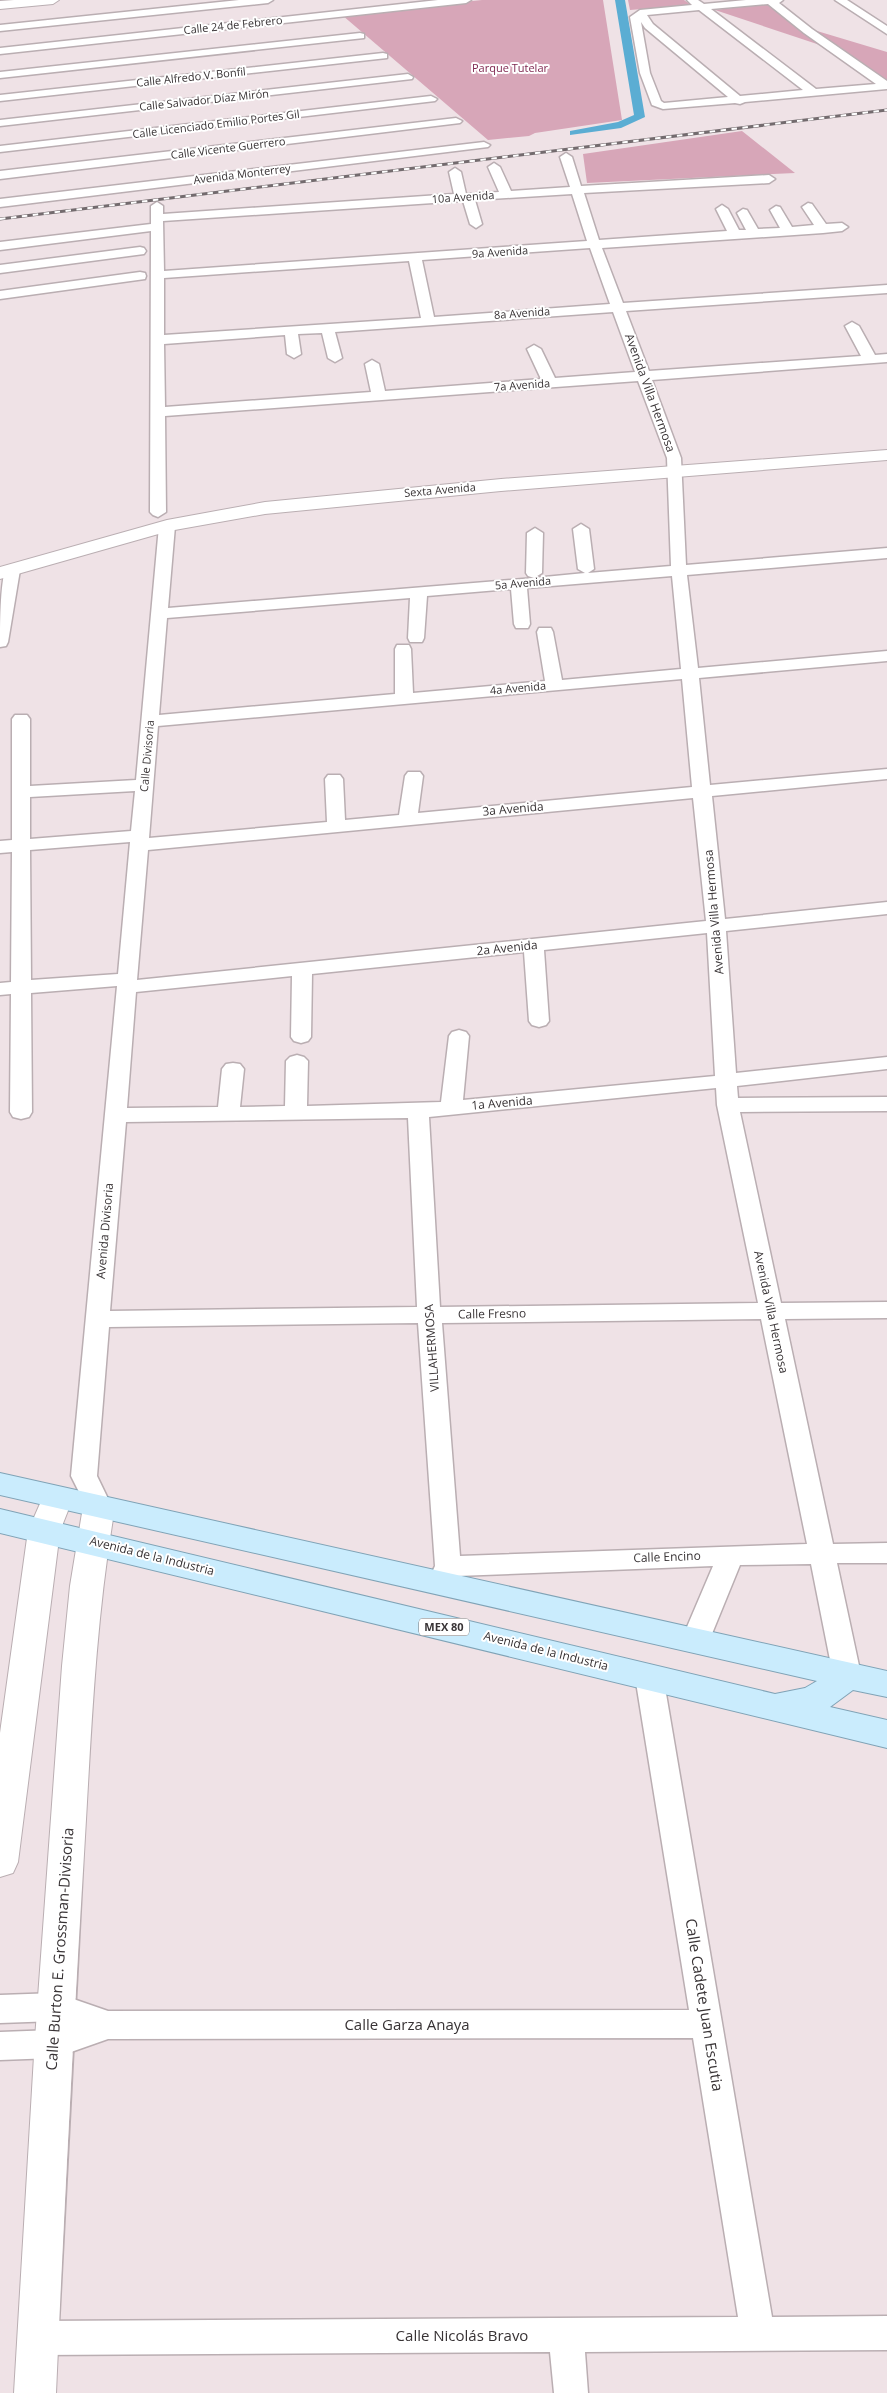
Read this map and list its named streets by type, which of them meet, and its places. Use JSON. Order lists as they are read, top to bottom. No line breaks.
{"streets":{"main road":["Sexta Avenida","Avenida de la Industria","MEX 80","Calle Burton E. Grossman-Divisoria"],"street":["Calle 24 de Febrero","Calle Alfredo V. Bonfil","Calle Salvador Díaz Mirón","Calle Licenciado Emilio Portes Gil","Calle Vicente Guerrero","Avenida Monterrey","10a Avenida","9a Avenida","8a Avenida","7a Avenida","Avenida Villa Hermosa","5a Avenida","4a Avenida","Calle Divisoria","3a Avenida","2a Avenida","1a Avenida","Avenida Divisoria","Calle Fresno","VILLAHERMOSA","Calle Encino","Calle Cadete Juan Escutia","Calle Garza Anaya","Calle Nicolás Bravo"]},"crossings":[["Calle Salvador Díaz Mirón","Calle Licenciado Emilio Portes Gil"],["Calle Vicente Guerrero","Avenida Monterrey"],["10a Avenida","Avenida Villa Hermosa"],["10a Avenida","Calle Divisoria"],["9a Avenida","Avenida Villa Hermosa"],["9a Avenida","Calle Divisoria"],["8a Avenida","Avenida Villa Hermosa"],["8a Avenida","Calle Divisoria"],["7a Avenida","Avenida Villa Hermosa"],["7a Avenida","Calle Divisoria"],["Avenida Villa Hermosa","Sexta Avenida"],["Avenida Villa Hermosa","5a Avenida"],["Avenida Villa Hermosa","4a Avenida"],["Avenida Villa Hermosa","3a Avenida"],["Avenida Villa Hermosa","2a Avenida"],["Avenida Villa Hermosa","1a Avenida"],["Avenida Villa Hermosa","Calle Fresno"],["Avenida Villa Hermosa","Avenida de la Industria"],["Avenida Villa Hermosa","Calle Encino"],["Sexta Avenida","Calle Divisoria"],["5a Avenida","Calle Divisoria"],["4a Avenida","Calle Divisoria"],["Calle Divisoria","3a Avenida"],["Calle Divisoria","2a Avenida"],["Calle Divisoria","Avenida Divisoria"],["2a Avenida","Avenida Divisoria"],["1a Avenida","Avenida Divisoria"],["1a Avenida","VILLAHERMOSA"],["Avenida Divisoria","Calle Fresno"],["Avenida Divisoria","Avenida de la Industria"],["Avenida Divisoria","Calle Burton E. Grossman-Divisoria"],["Calle Fresno","VILLAHERMOSA"],["VILLAHERMOSA","Avenida de la Industria"],["VILLAHERMOSA","Calle Encino"],["Avenida de la Industria","Calle Encino"],["Avenida de la Industria","Calle Burton E. Grossman-Divisoria"],["Avenida de la Industria","Calle Cadete Juan Escutia"],["Calle Burton E. Grossman-Divisoria","Calle Garza Anaya"],["Calle Burton E. Grossman-Divisoria","Calle Nicolás Bravo"],["Calle Cadete Juan Escutia","Calle Garza Anaya"],["Calle Cadete Juan Escutia","Calle Nicolás Bravo"]],"parks":["Parque Tutelar"]}
